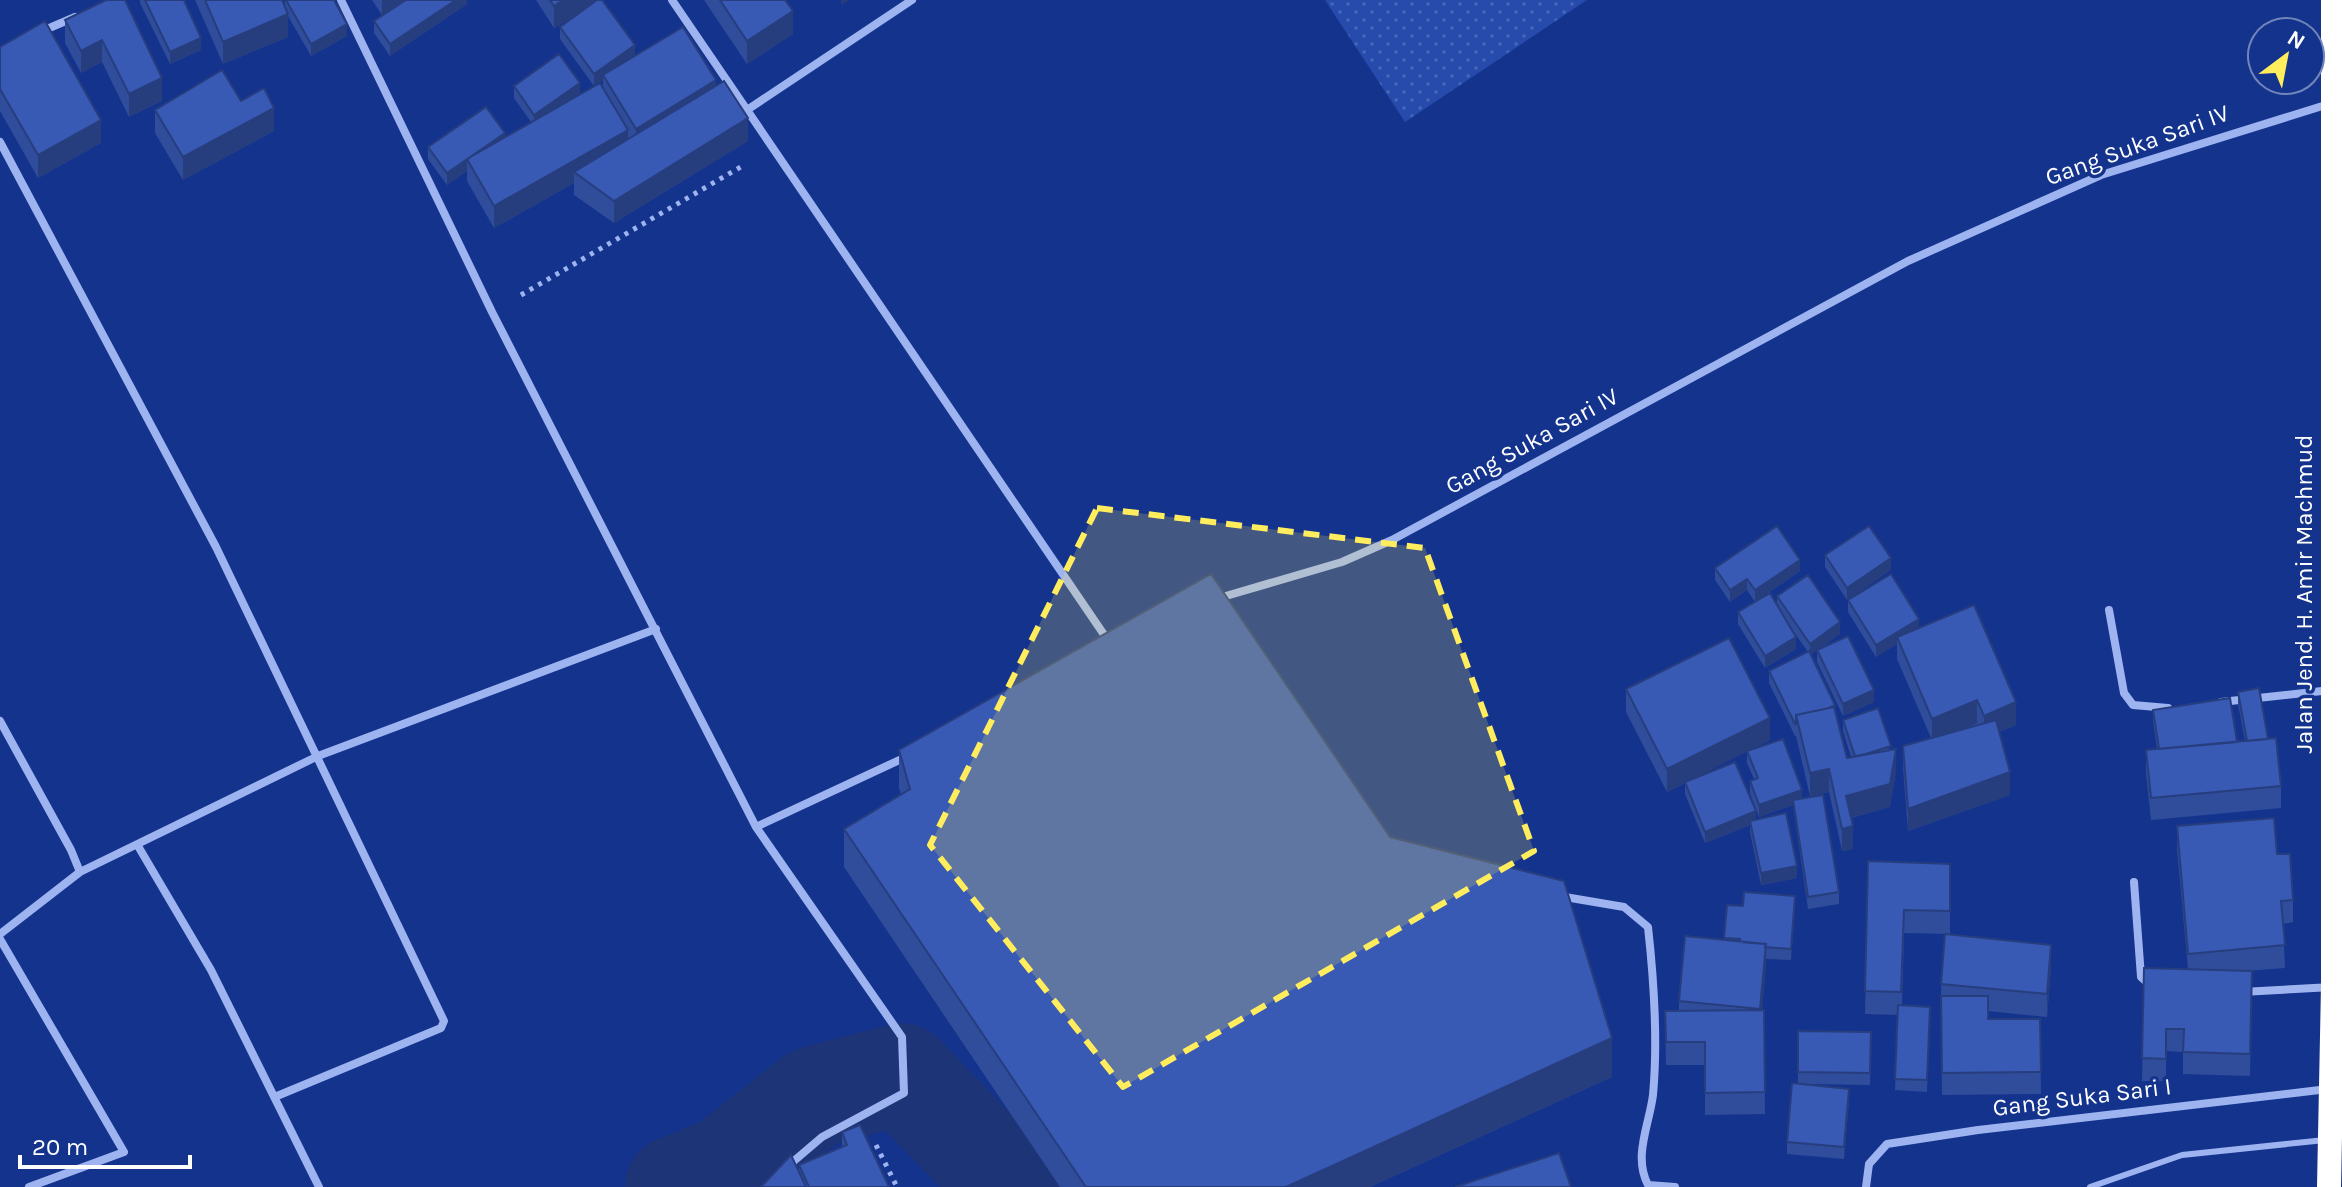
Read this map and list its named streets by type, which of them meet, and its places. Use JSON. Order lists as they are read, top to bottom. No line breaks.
{"streets":{"highway":["Jalan Jend. H. Amir Machmud"],"street":["Gang Suka Sari IV","Gang Suka Sari I"]},"crossings":[["Gang Suka Sari IV","Jalan Jend. H. Amir Machmud"],["Jalan Jend. H. Amir Machmud","Gang Suka Sari I"]],"scale_bar":"20 m","north":"top right"}
